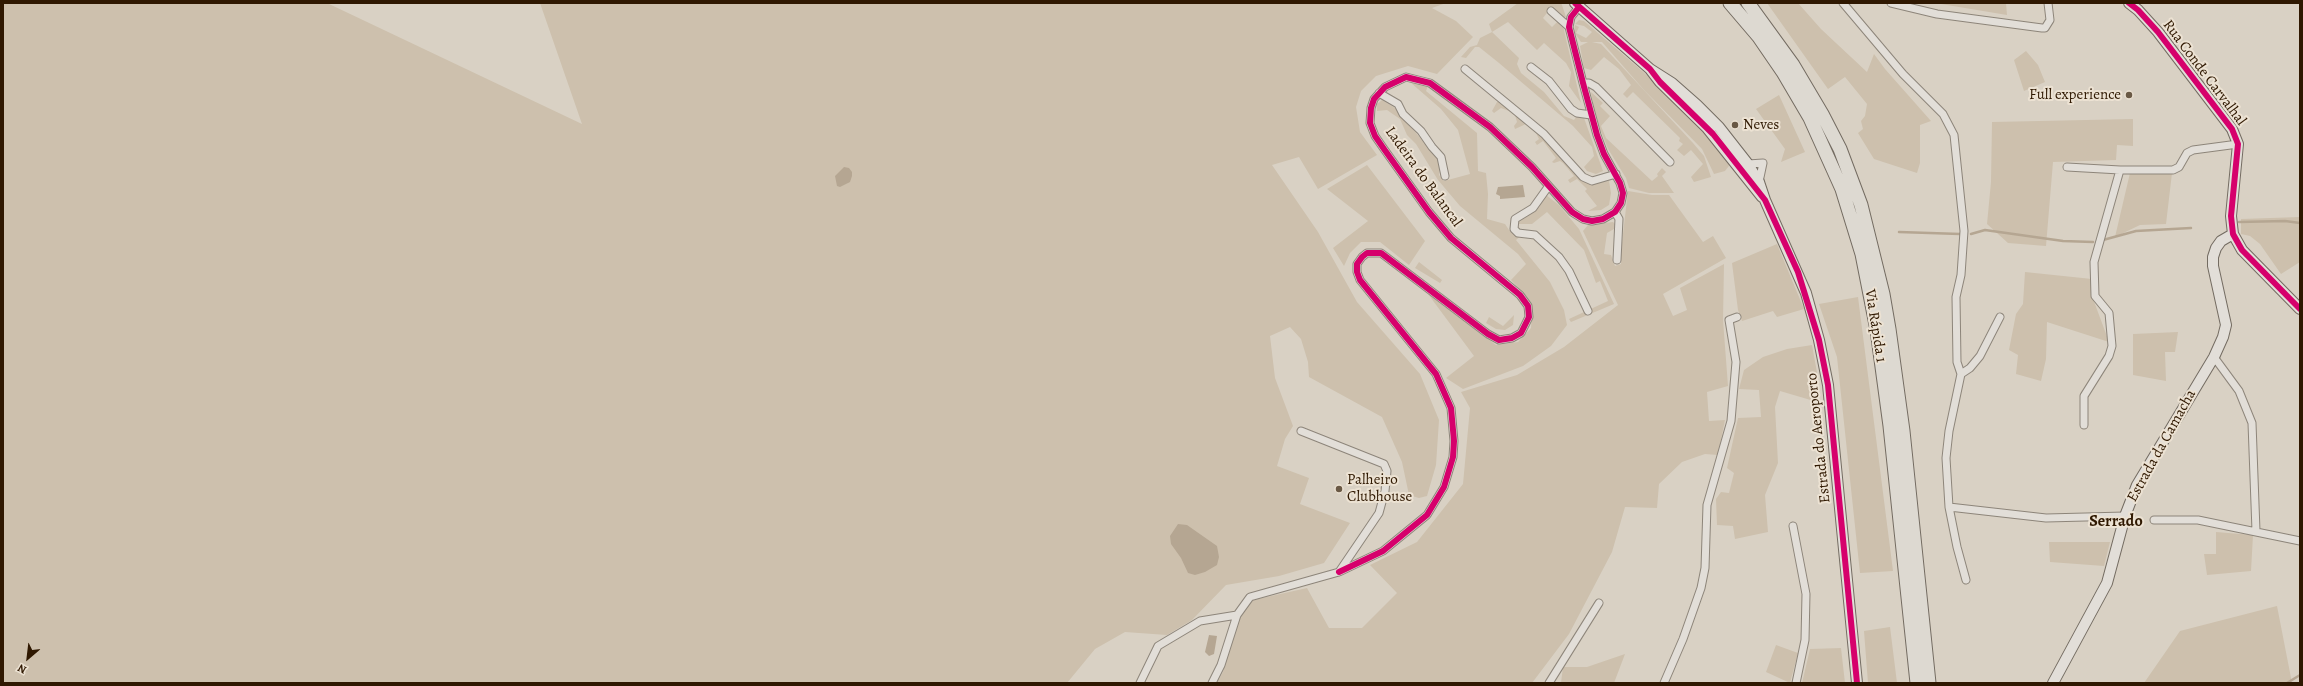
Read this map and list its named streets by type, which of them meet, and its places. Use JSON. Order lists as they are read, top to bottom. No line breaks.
{"streets":{"highway":["Via Rápida 1"],"main road":["Rua Conde Carvalhal","Estrada do Aeroporto","Estrada da Camacha"],"street":["Ladeira do Balancal"]},"crossings":[["Rua Conde Carvalhal","Estrada da Camacha"]],"districts":["Serrado"],"places":["Full experience","Neves","Palheiro Clubhouse"],"north":"bottom left"}
